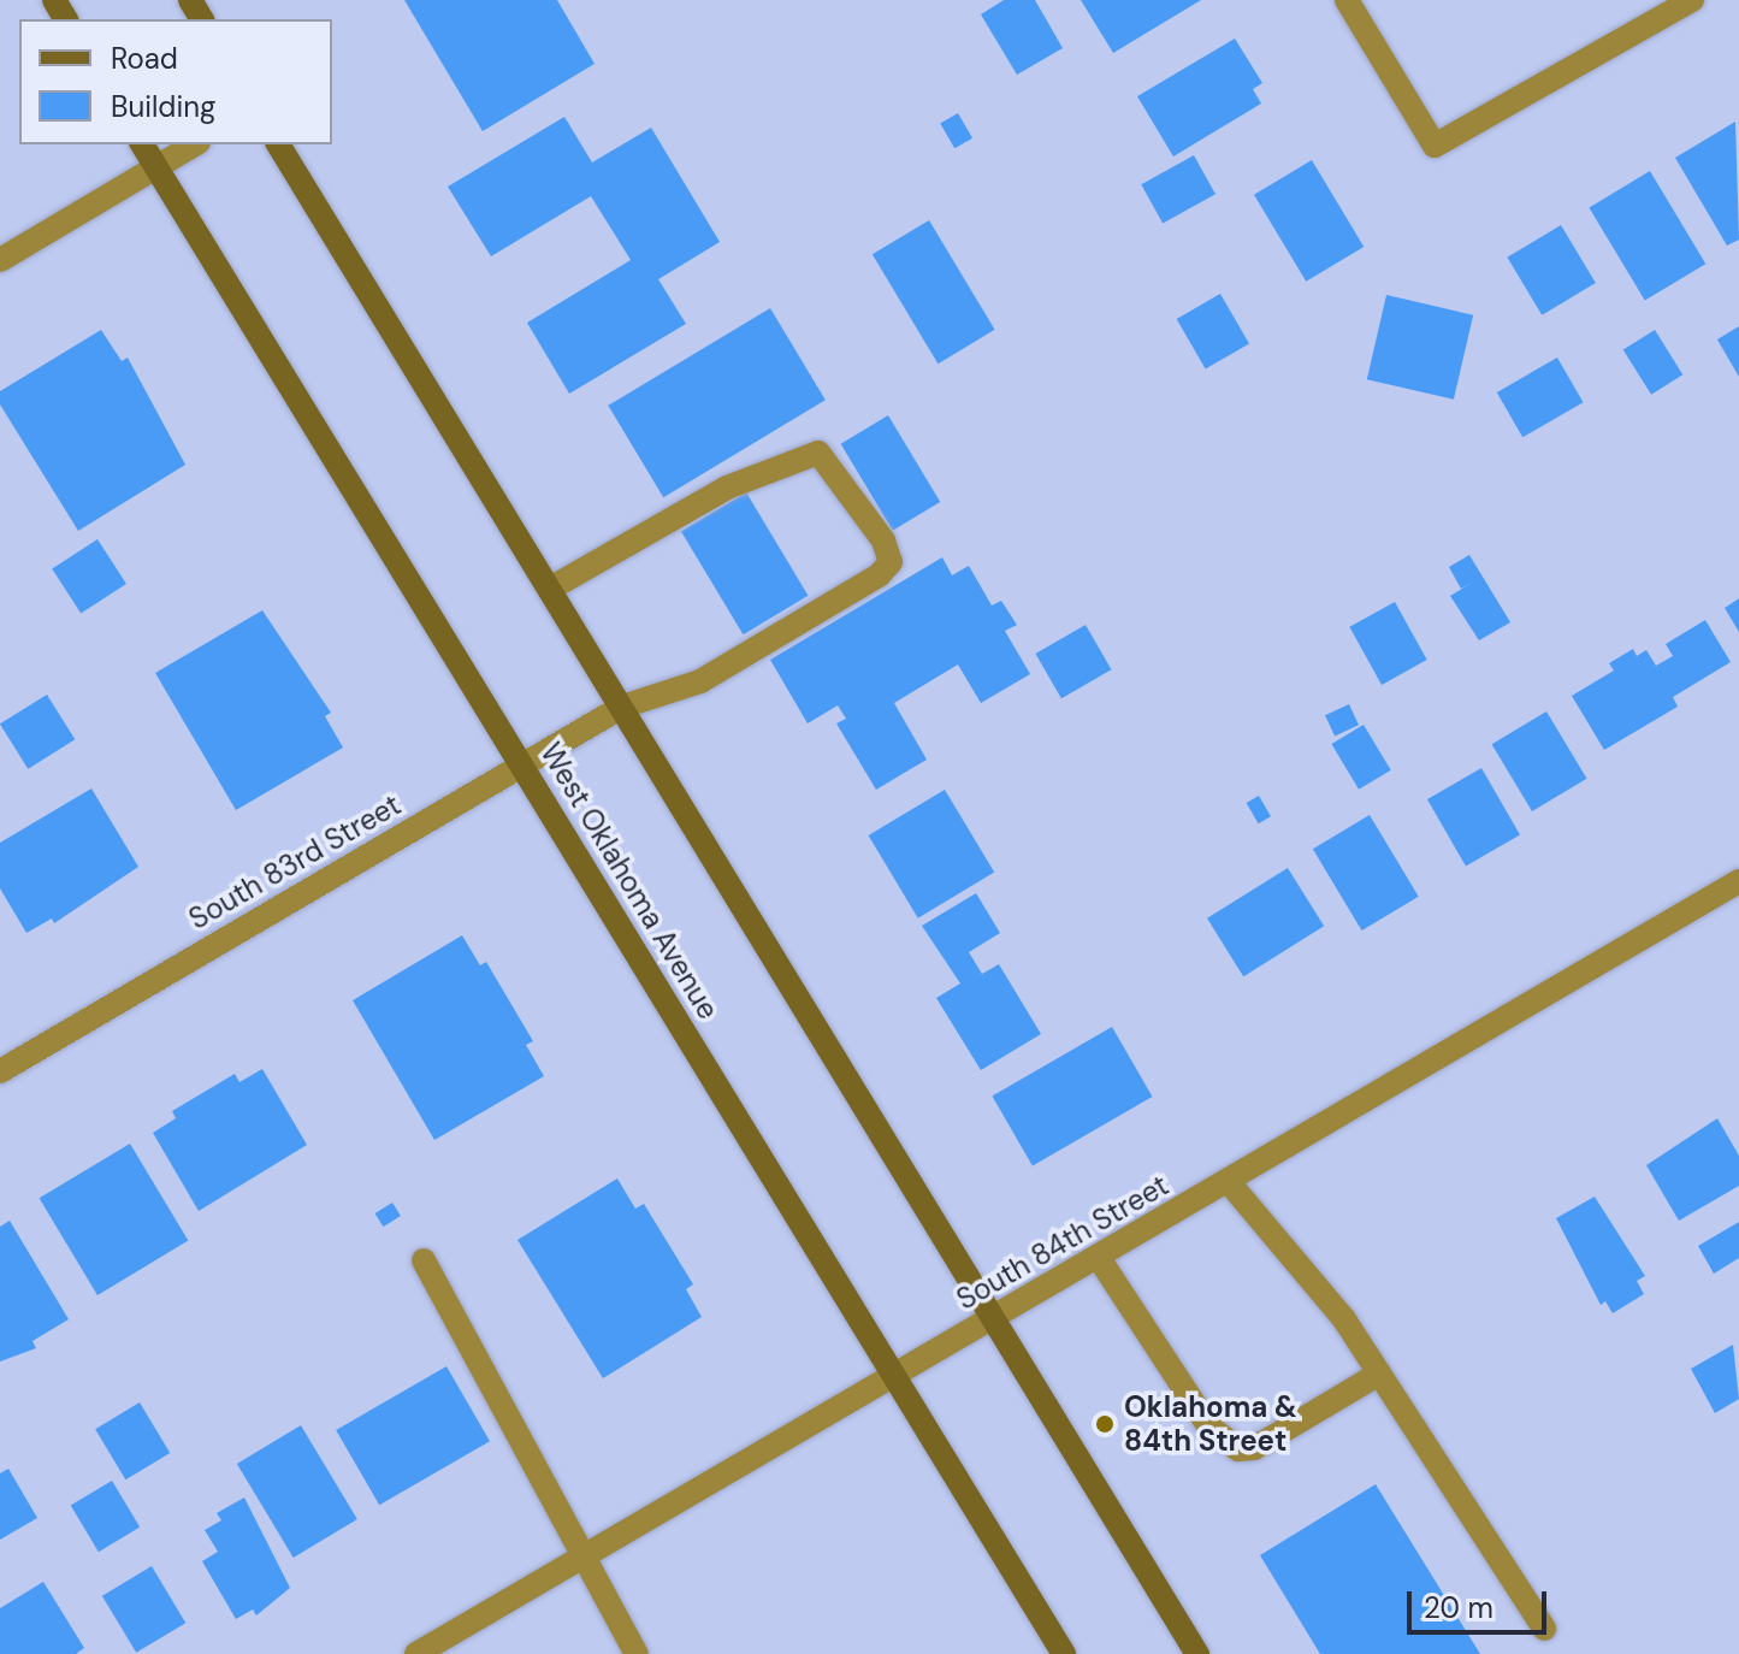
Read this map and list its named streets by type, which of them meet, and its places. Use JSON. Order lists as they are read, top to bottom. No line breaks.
{"streets":{"main road":["West Oklahoma Avenue"],"street":["South 83rd Street","South 84th Street"]},"crossings":[["South 83rd Street","West Oklahoma Avenue"],["West Oklahoma Avenue","South 84th Street"]],"places":["Oklahoma & 84th Street"],"legend":["Road","Building"],"scale_bar":"20 m"}
